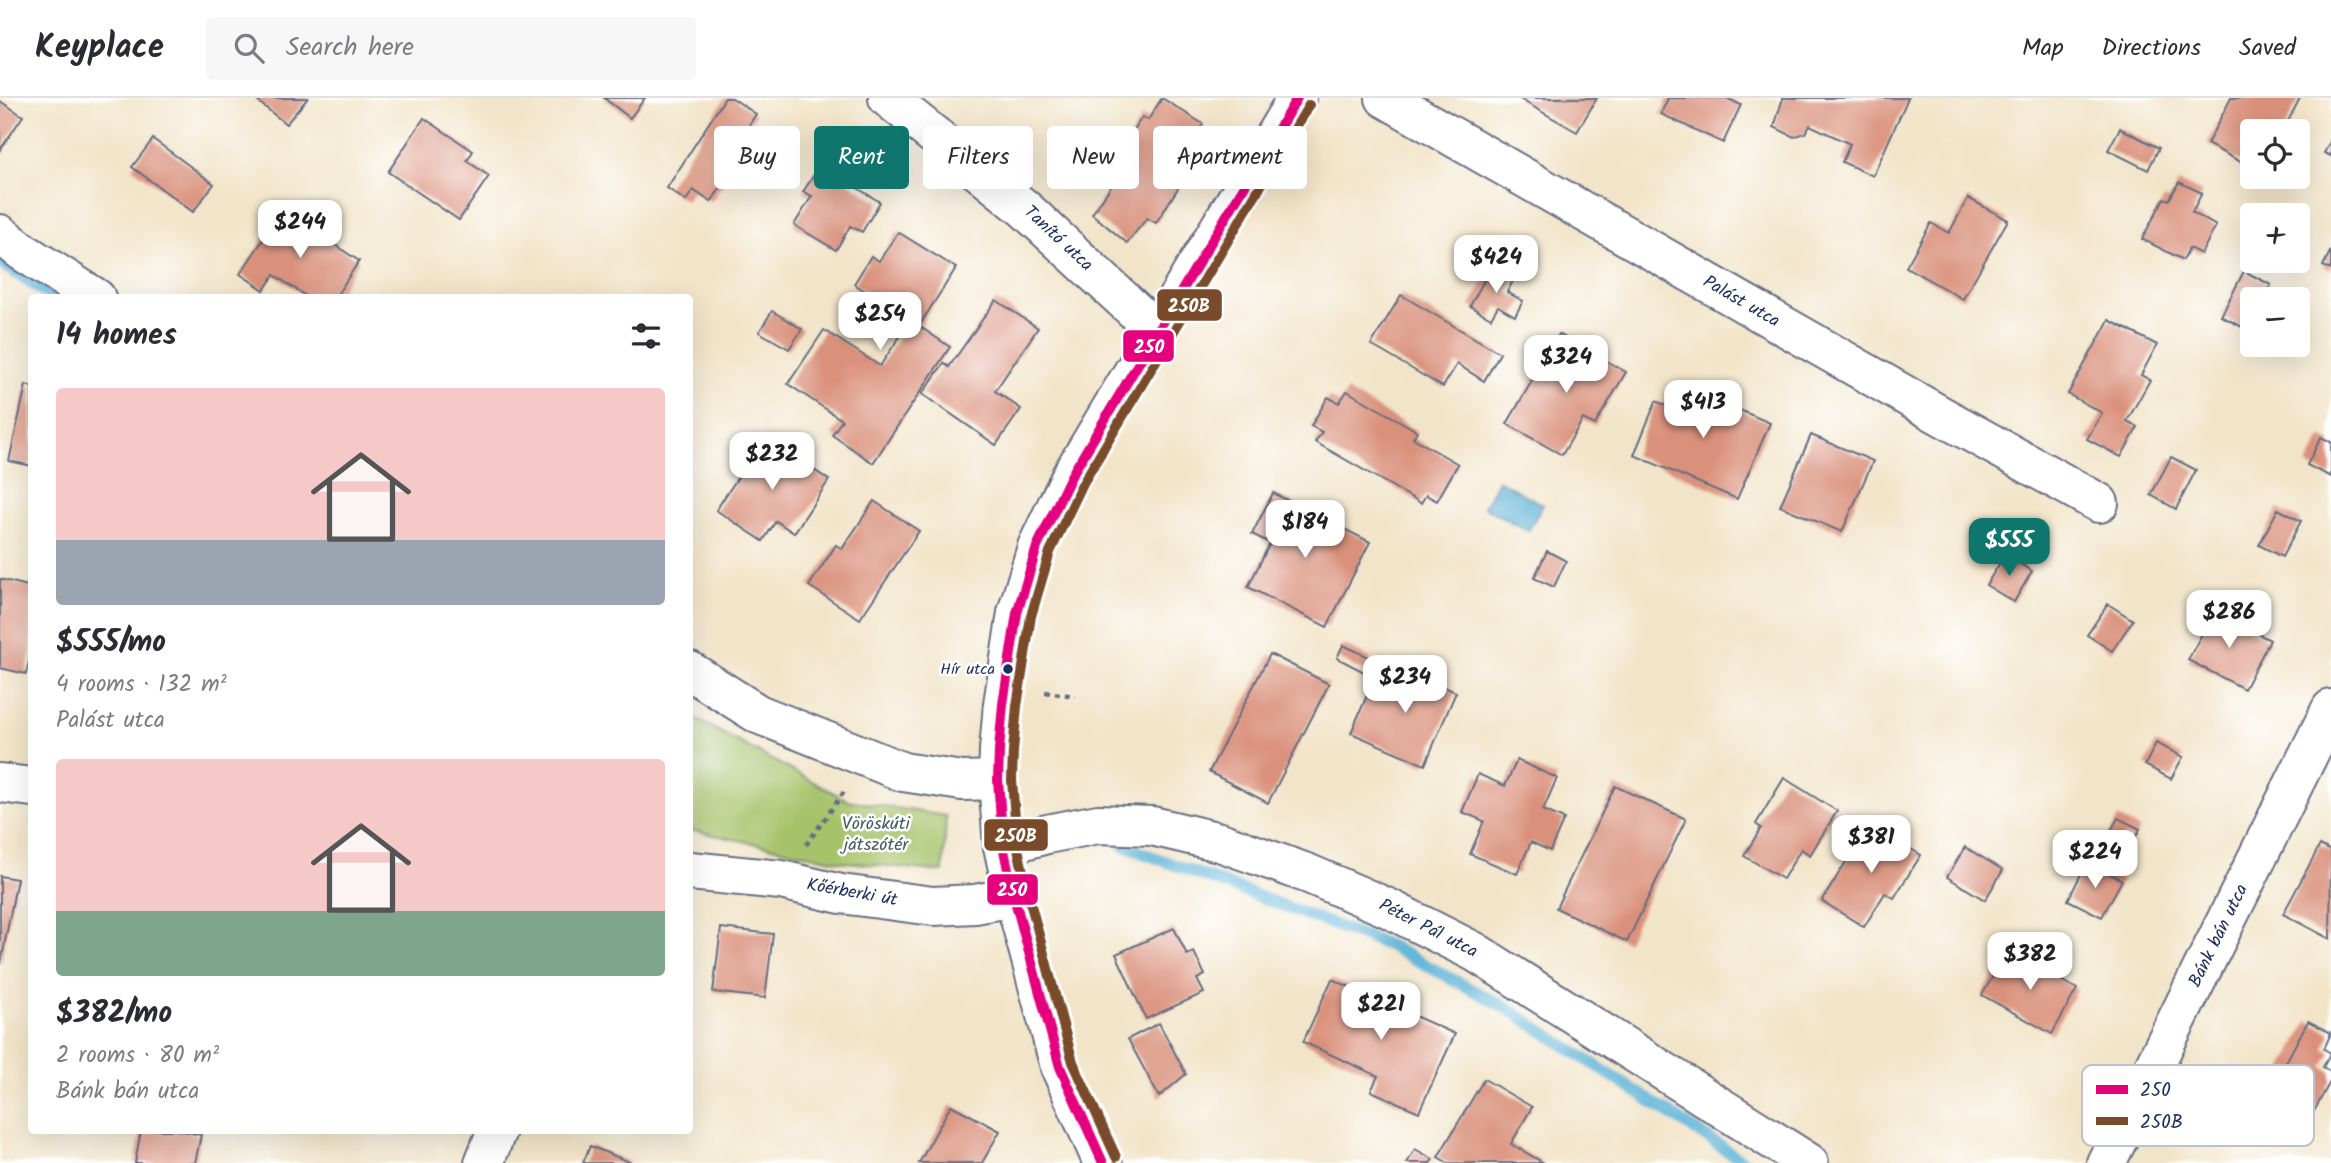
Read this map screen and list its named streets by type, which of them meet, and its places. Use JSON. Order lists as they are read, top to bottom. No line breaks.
{"streets":{"street":["Tanító utca","Palást utca","Kőérberki út","Péter Pál utca","Bánk bán utca"]},"parks":["Vöröskúti játszótér"],"places":["Hír utca"],"lines":["transit line 250","transit line 250B"],"legend":["250","250B"],"page":{"header":"Keyplace","search":"Search here","nav":["Map","Directions","Saved"],"map_buttons":["+","−"],"chip":["Buy","Rent","Filters","New","Apartment"],"price":["$244","$424","$254","$324","$413","$232","$184","$555","$286","$234","$381","$224","$382","$221"],"heading":"14 homes","list":[{"name":"$555/mo","note":"4 rooms · 132 m² · Palást utca"},{"name":"$382/mo","note":"2 rooms · 80 m² · Bánk bán utca"}]}}
